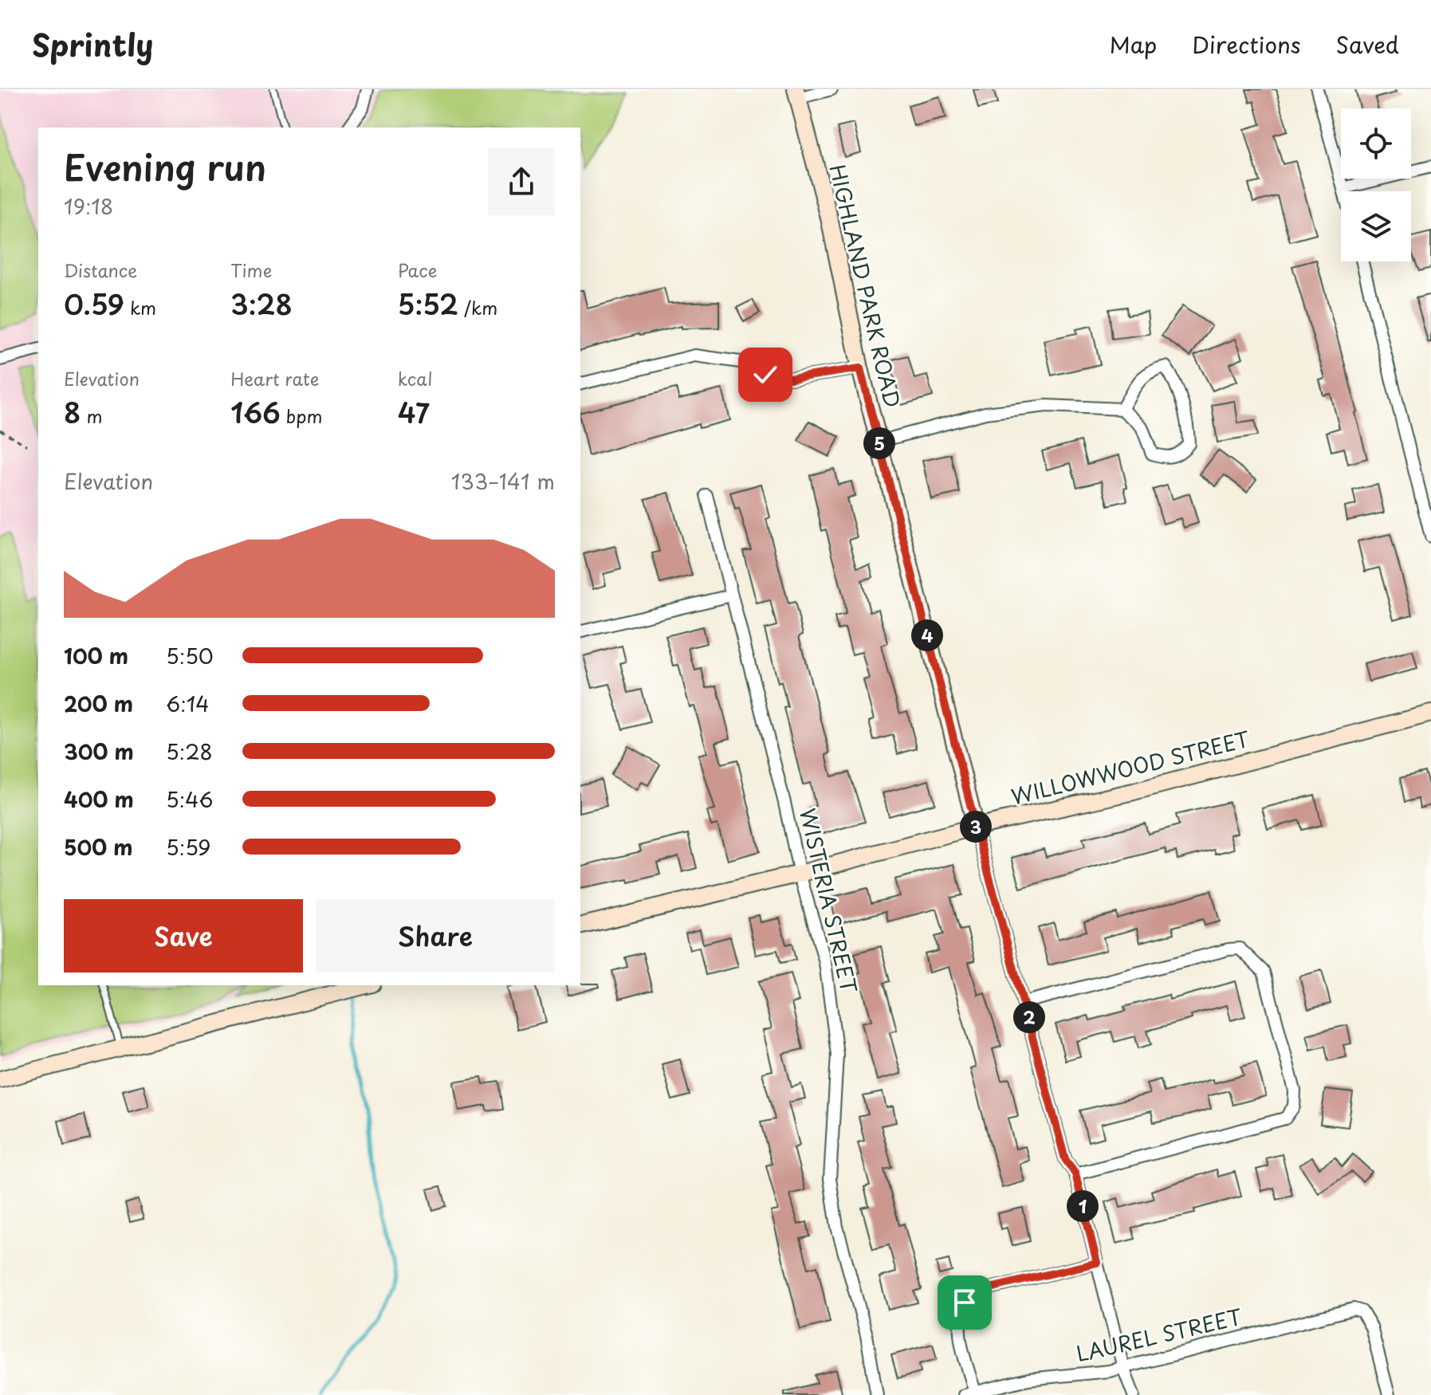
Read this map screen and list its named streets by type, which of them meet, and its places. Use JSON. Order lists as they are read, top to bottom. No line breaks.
{"streets":{"street":["HIGHLAND PARK ROAD","WILLOWWOOD STREET","WISTERIA STREET","LAUREL STREET"]},"crossings":[["HIGHLAND PARK ROAD","WILLOWWOOD STREET"],["HIGHLAND PARK ROAD","LAUREL STREET"],["WILLOWWOOD STREET","WISTERIA STREET"]],"page":{"header":"Sprintly","nav":["Map","Directions","Saved"],"heading":["Evening run","19:18"],"stats":[["Distance","0.59 km"],["Time","3:28"],["Pace","5:52 /km"],["Elevation","8 m"],["Heart rate","166 bpm"],["kcal","47"]],"pins":["5","4","3","2","1"],"chart":["Elevation","133–141 m"],"list":[{"name":"100 m","note":"5:50"},{"name":"200 m","note":"6:14"},{"name":"300 m","note":"5:28"},{"name":"400 m","note":"5:46"},{"name":"500 m","note":"5:59"}],"buttons":["Save","Share"]}}
